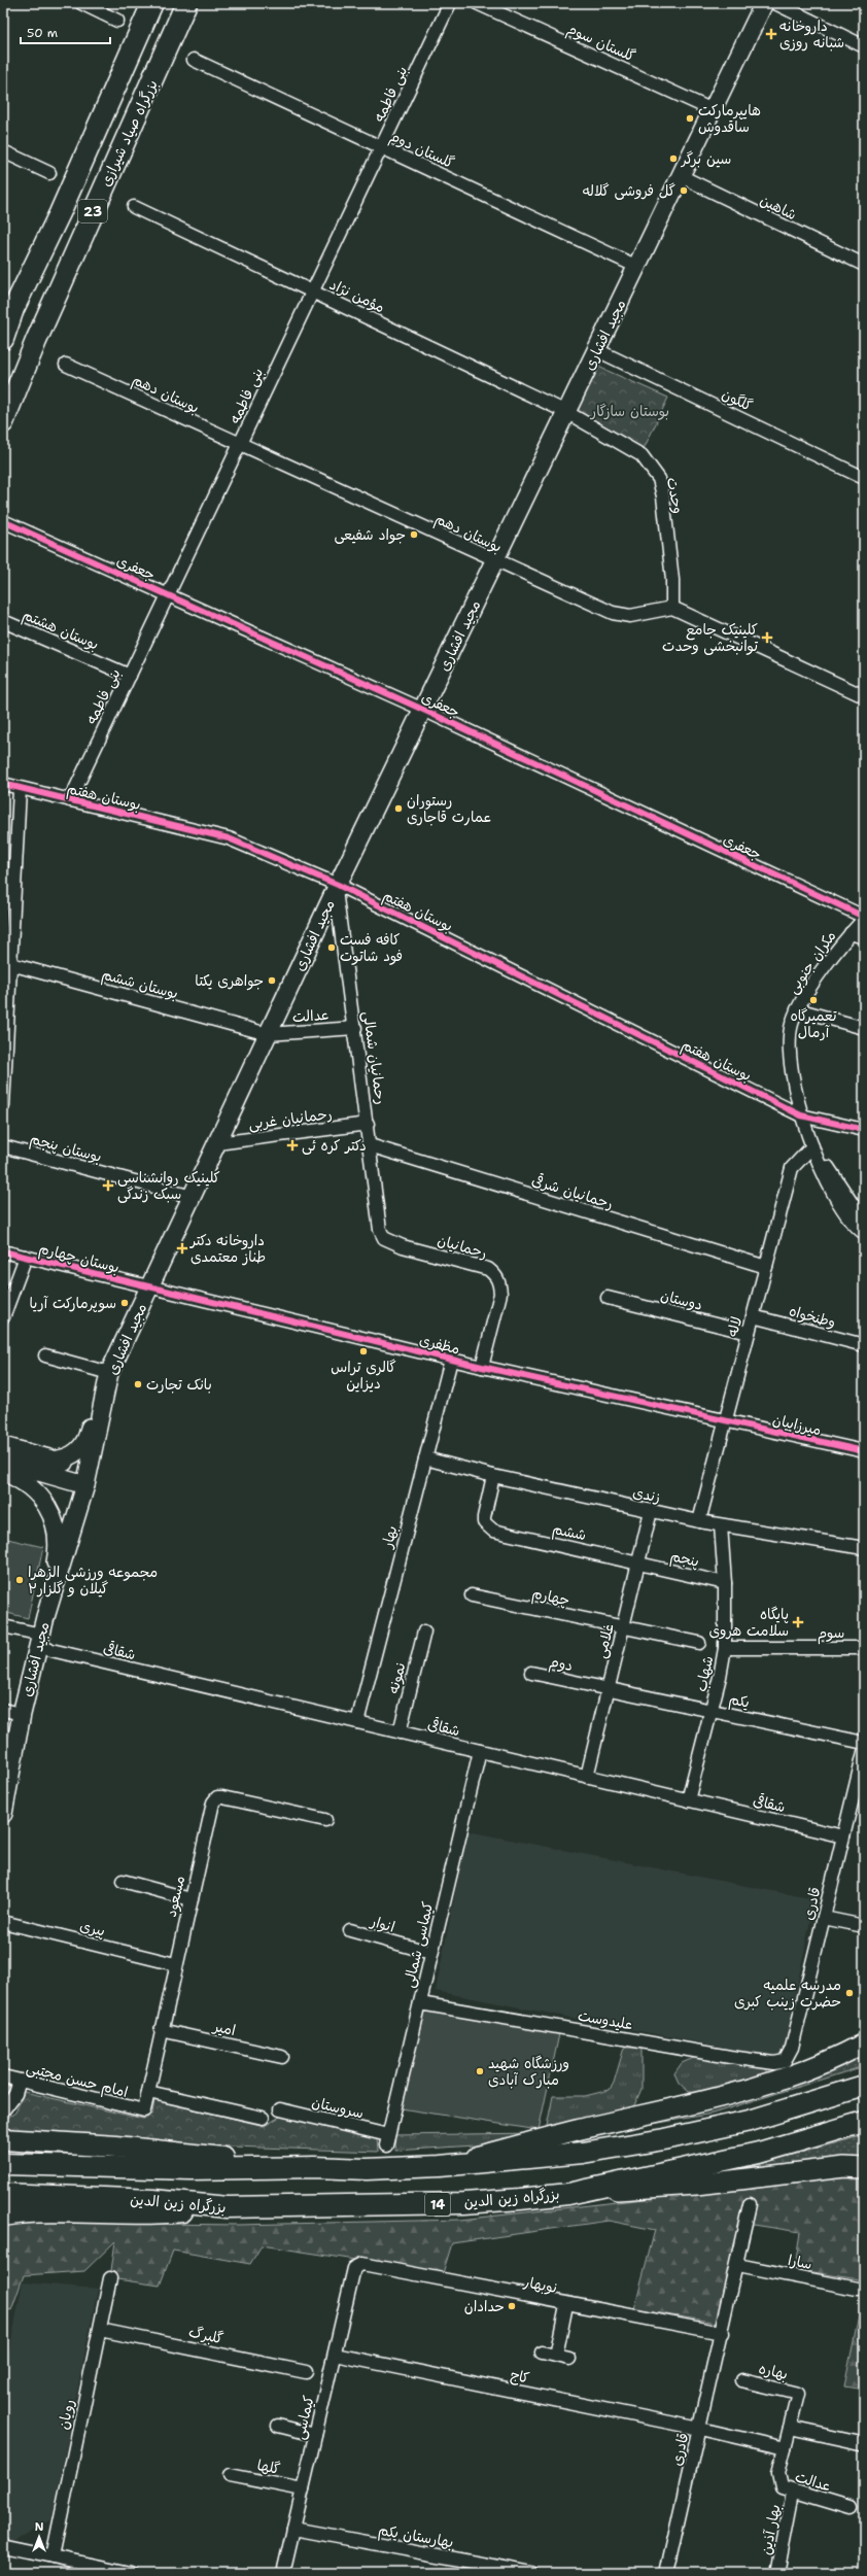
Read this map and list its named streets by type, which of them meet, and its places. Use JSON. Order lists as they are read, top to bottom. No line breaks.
{"streets":{"highway":["بزرگراه صیاد شیرازی","23","بزرگراه زین الدین","14"],"main road":["مجید افشاری"],"street":["گلستان سوم","بنی فاطمه","گلستان دوم","شاهین","مؤمن نژاد","بوستان دهم","گلگون","وحدت","جعفری","بوستان هشتم","بوستان هفتم","مکران جنوبی","بوستان ششم","عدالت","رحمانیان شمالی","رحمانیان غربی","بوستان پنجم","رحمانیان شرقی","رحمانیان","بوستان چهارم","دوستان","وطنخواه","لاله","مظفری","میرزاییان","زندی","ششم","بهار","پنجم","چهارم","سوم","غلامی","شقاقی","دوم","شهاب","نمونه","یکم","مسعود","قادری","انوار","پیری","کیماسی شمالی","علیدوست","امیر","امام حسن مجتبی","سروستان","سارا","نوبهار","گلبرگ","بهاره","کاج","رویان","کیماسی","گلها","بهار آذین","بهارستان یکم"]},"crossings":[["گلستان سوم","مجید افشاری"],["بنی فاطمه","گلستان دوم"],["بنی فاطمه","مؤمن نژاد"],["بنی فاطمه","بوستان دهم"],["بنی فاطمه","جعفری"],["بنی فاطمه","بوستان هشتم"],["بنی فاطمه","بوستان هفتم"],["گلستان دوم","مجید افشاری"],["شاهین","مجید افشاری"],["مؤمن نژاد","مجید افشاری"],["مؤمن نژاد","وحدت"],["مجید افشاری","بوستان دهم"],["مجید افشاری","گلگون"],["مجید افشاری","وحدت"],["مجید افشاری","جعفری"],["مجید افشاری","بوستان هفتم"],["مجید افشاری","بوستان ششم"],["مجید افشاری","عدالت"],["مجید افشاری","رحمانیان شمالی"],["مجید افشاری","رحمانیان غربی"],["مجید افشاری","بوستان پنجم"],["مجید افشاری","بوستان چهارم"],["مجید افشاری","مظفری"],["مجید افشاری","شقاقی"],["بوستان دهم","وحدت"],["جعفری","مکران جنوبی"],["بوستان هفتم","مکران جنوبی"],["بوستان هفتم","رحمانیان شمالی"],["مکران جنوبی","لاله"],["بوستان ششم","عدالت"],["عدالت","رحمانیان شمالی"],["عدالت","بهاره"],["عدالت","بهار آذین"],["رحمانیان شمالی","رحمانیان غربی"],["رحمانیان شمالی","رحمانیان شرقی"],["رحمانیان شمالی","رحمانیان"],["رحمانیان شرقی","لاله"],["رحمانیان","مظفری"],["بوستان چهارم","مظفری"],["دوستان","لاله"],["وطنخواه","لاله"],["لاله","مظفری"],["لاله","میرزاییان"],["لاله","زندی"],["مظفری","میرزاییان"],["مظفری","بهار"],["زندی","ششم"],["زندی","بهار"],["زندی","غلامی"],["زندی","شهاب"],["ششم","پنجم"],["ششم","غلامی"],["بهار","شقاقی"],["پنجم","غلامی"],["پنجم","شهاب"],["چهارم","غلامی"],["سوم","شهاب"],["غلامی","شقاقی"],["غلامی","دوم"],["غلامی","یکم"],["شقاقی","شهاب"],["شقاقی","نمونه"],["شقاقی","قادری"],["شقاقی","کیماسی شمالی"],["دوم","یکم"],["شهاب","یکم"],["مسعود","پیری"],["مسعود","امیر"],["مسعود","امام حسن مجتبی"],["قادری","علیدوست"],["قادری","سارا"],["قادری","نوبهار"],["قادری","کاج"],["انوار","کیماسی شمالی"],["کیماسی شمالی","علیدوست"],["کیماسی شمالی","سروستان"],["نوبهار","کیماسی"],["گلبرگ","رویان"],["کاج","کیماسی"],["کیماسی","گلها"],["کیماسی","بهارستان یکم"]],"parks":["بوستان سازگار"],"places":{"health":["داروخانه شبانه روزی","کلینیک جامع توانبخشی وحدت","دکتر کره ئی","کلینیک روانشناسی سبک زندگی","داروخانه دکتر طناز معتمدی","پایگاه سلامت هروی"],"other":["هایپرمارکت ساقدوش","سین برگر","گل فروشی گلاله","جواد شفیعی","رستوران عمارت قاجاری","کافه فست فود شاتوت","جواهری یکتا","تعمیرگاه آرمال","سوپرمارکت آریا","گالری تراس دیزاین","بانک تجارت","مجموعه ورزشی الزهرا گیلان و گلزار۲","مدرسه علمیه حضرت زینب کبری","ورزشگاه شهید مبارک آبادی","حدادان"]},"scale_bar":"50 m","north":"top"}
